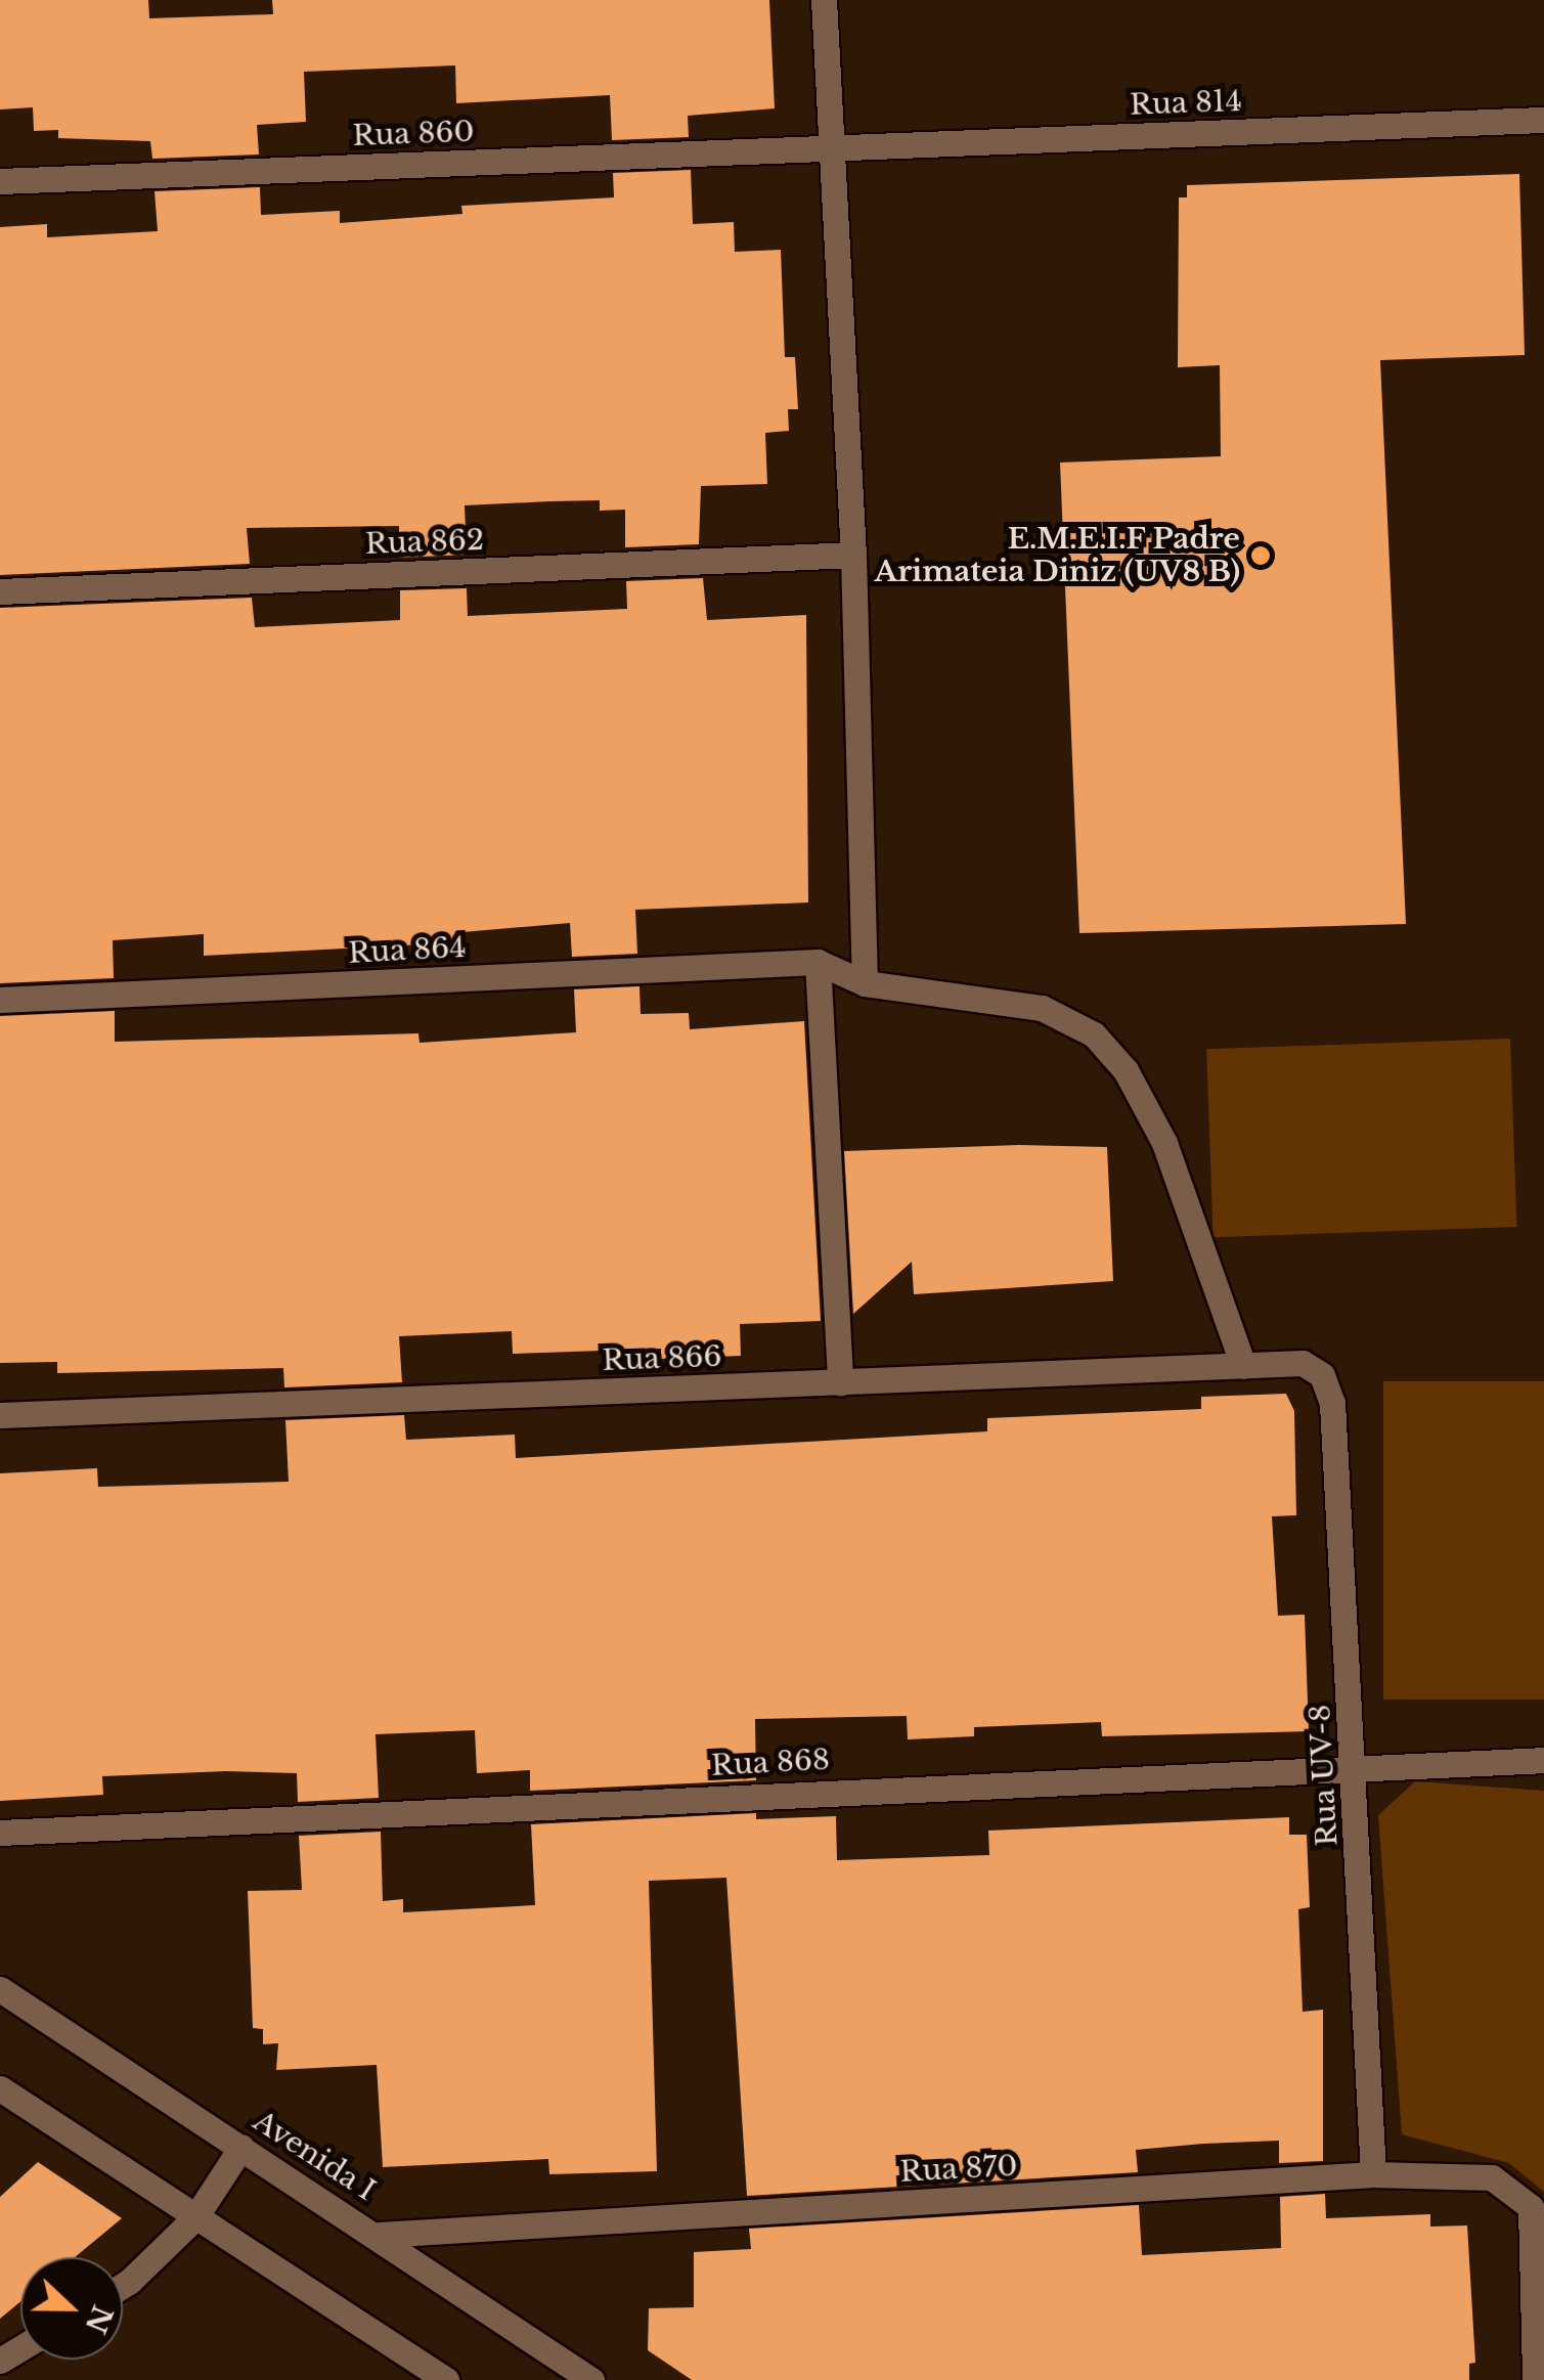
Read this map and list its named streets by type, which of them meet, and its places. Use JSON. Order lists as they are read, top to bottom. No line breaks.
{"streets":{"street":["Rua 814","Rua 860","Rua 862","Rua 864","Rua 866","Rua 868","Rua UV-8","Avenida I","Rua 870"]},"crossings":[["Rua 814","Rua 860"],["Rua 866","Rua UV-8"],["Rua 868","Rua UV-8"],["Rua UV-8","Rua 870"],["Avenida I","Rua 870"]],"places":["E.M.E.I.F Padre Arimateia Diniz (UV8 B)"],"north":"right"}
